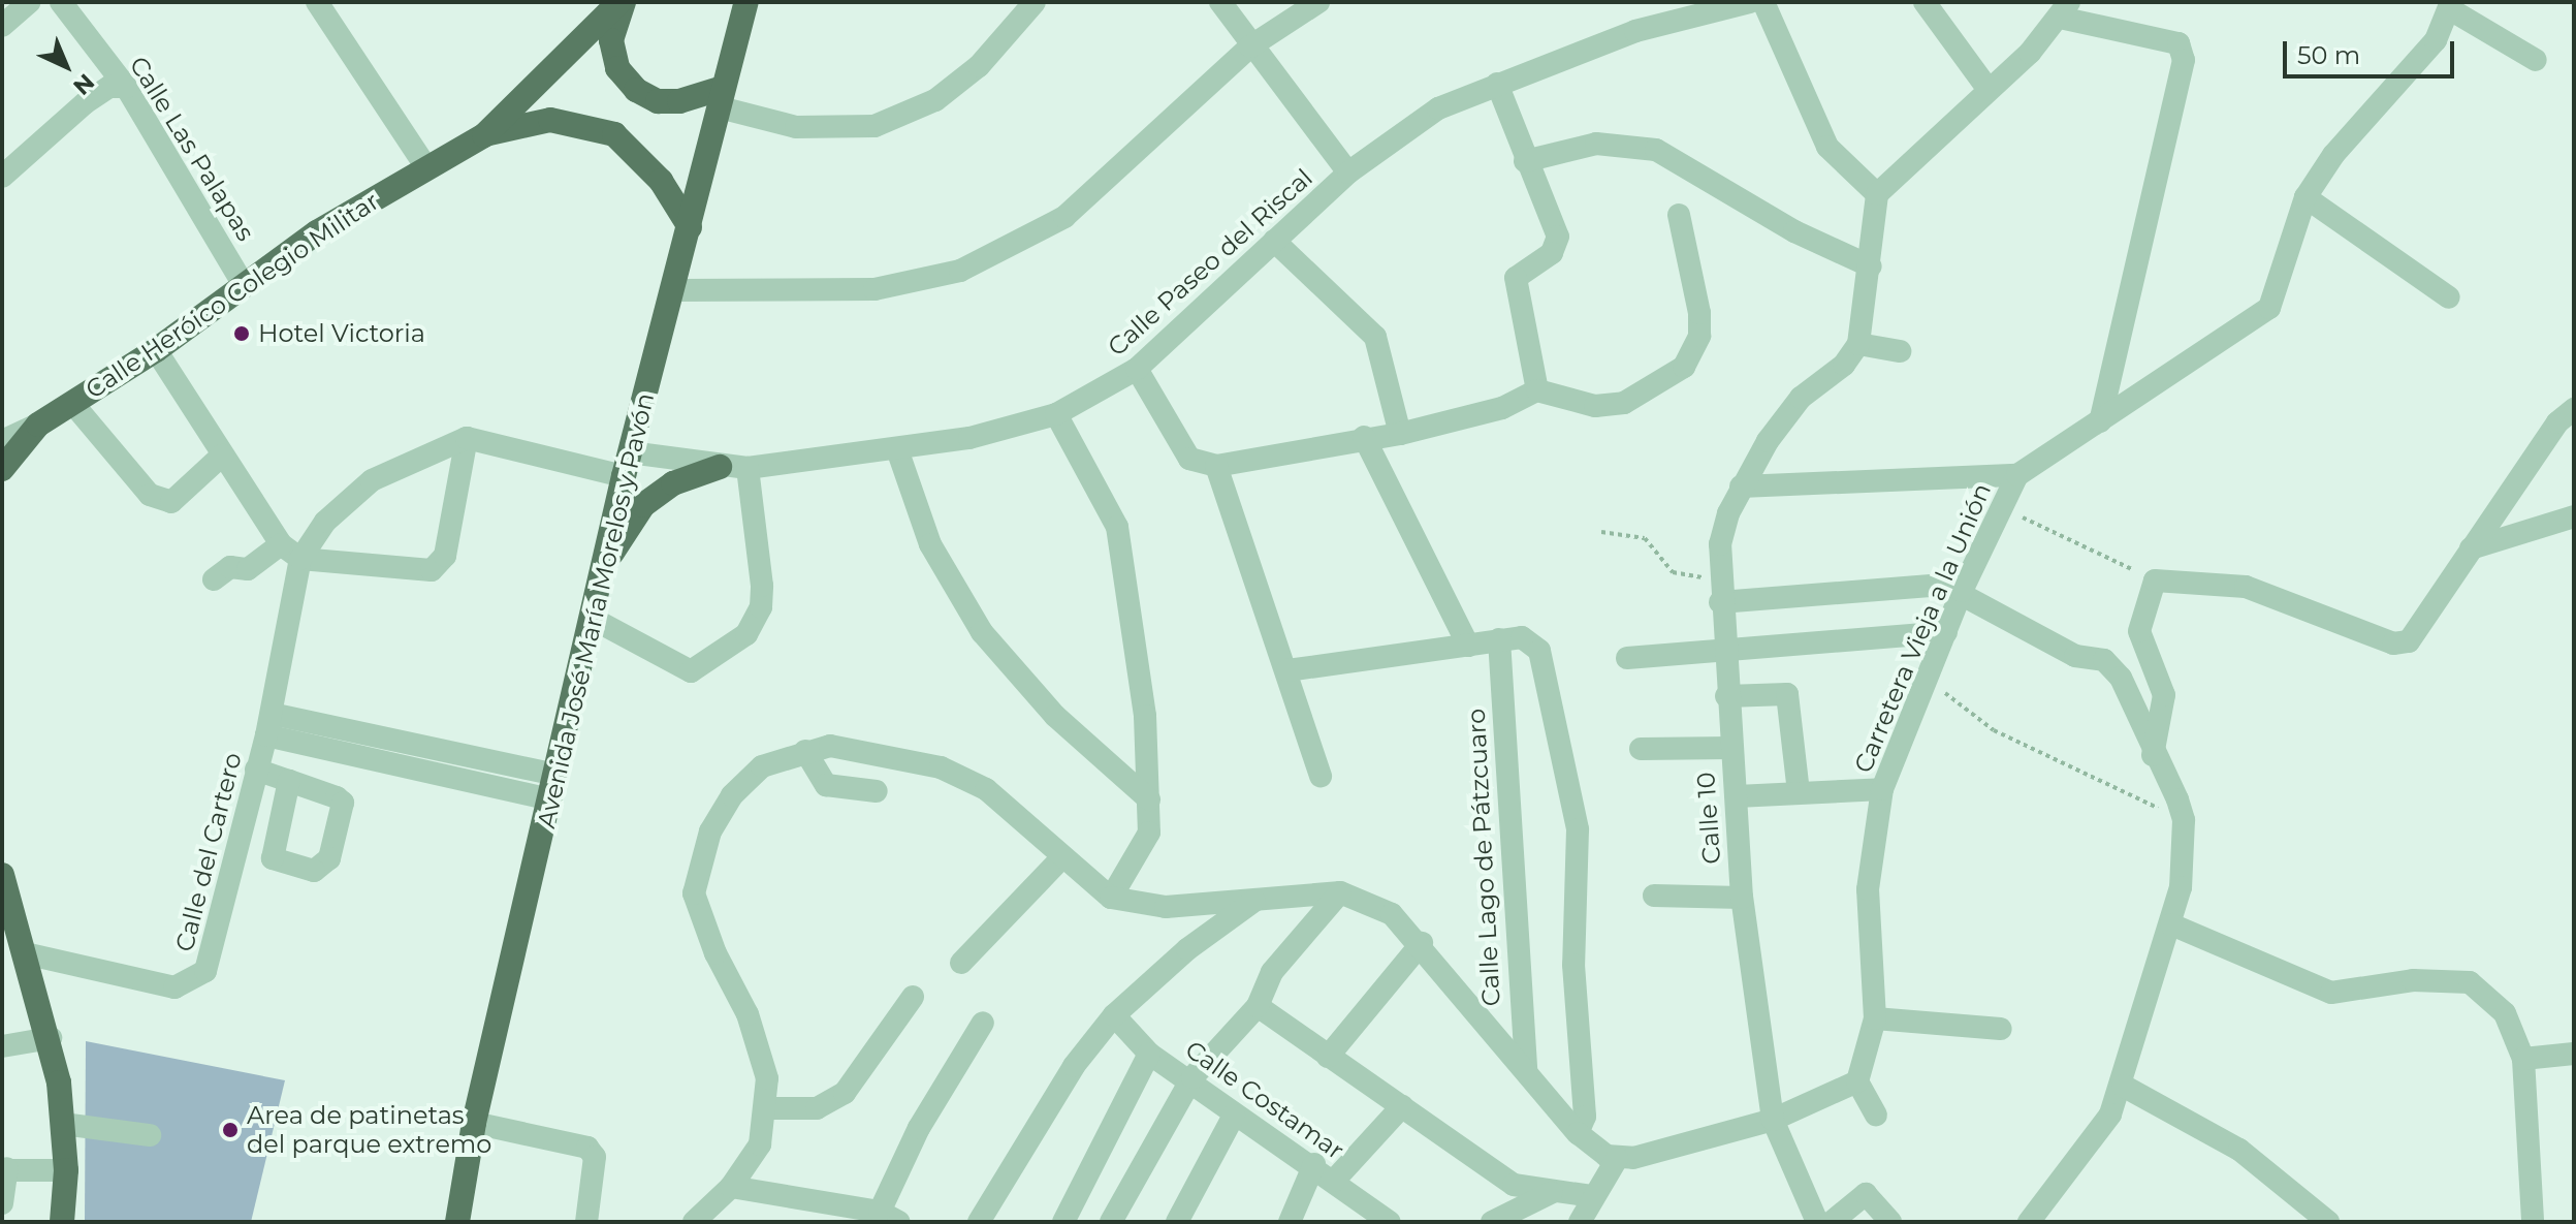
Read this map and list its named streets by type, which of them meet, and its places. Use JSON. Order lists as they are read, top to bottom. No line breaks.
{"streets":{"main road":["Calle Heróico Colegio Militar","Avenida José María Morelos y Pavón"],"street":["Calle Las Palapas","Calle Paseo del Riscal","Carretera Vieja a la Unión","Calle 10","Calle del Cartero","Calle Lago de Pátzcuaro","Calle Costamar"]},"crossings":[["Calle Las Palapas","Calle Heróico Colegio Militar"],["Calle Paseo del Riscal","Avenida José María Morelos y Pavón"]],"places":["Hotel Victoria","Area de patinetas del parque extremo"],"scale_bar":"50 m","north":"bottom right"}
